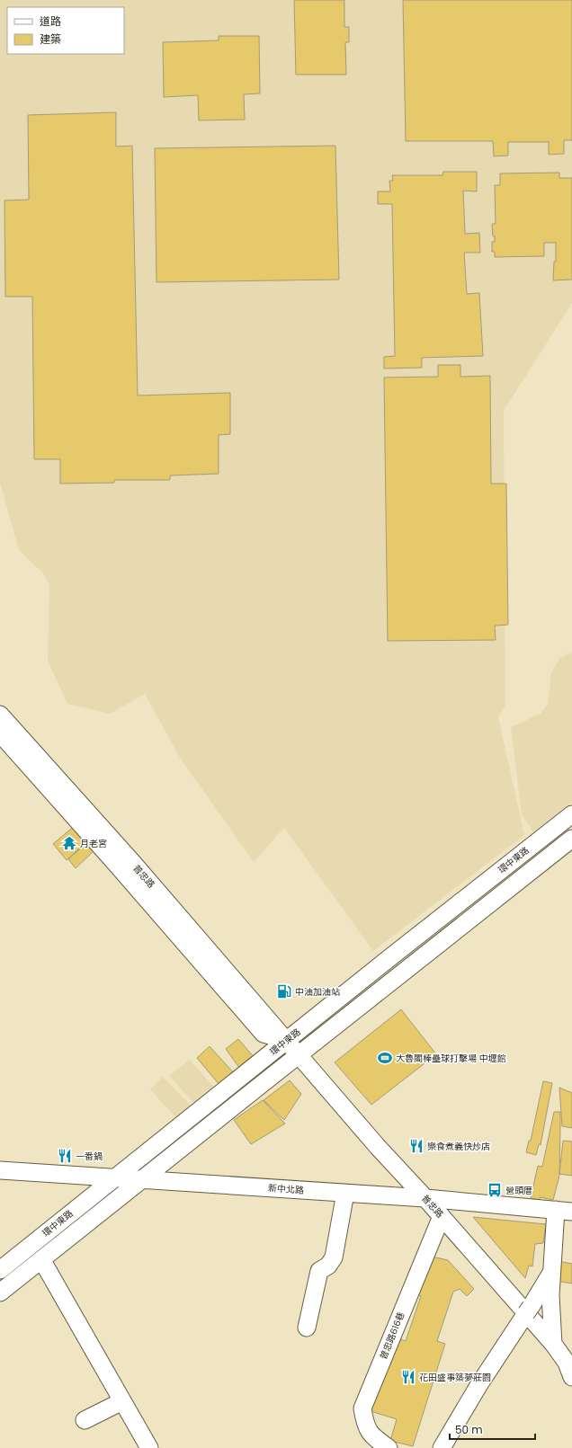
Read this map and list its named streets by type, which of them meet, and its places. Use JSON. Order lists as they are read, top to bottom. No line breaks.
{"streets":{"street":["環中東路","普忠路","新中北路","普忠路616巷"]},"crossings":[["環中東路","普忠路"],["環中東路","新中北路"],["普忠路","新中北路"],["普忠路","普忠路616巷"]],"places":{"temple":["月老宮"],"fuel station":["中油加油站"],"sports":["大魯閣棒壘球打擊場 中壢館"],"restaurant":["樂食煮義快炒店","一番鍋","花田盛事築夢莊園"],"bus stop":["營頭厝"]},"legend":["道路","建築"],"scale_bar":"50 m"}
